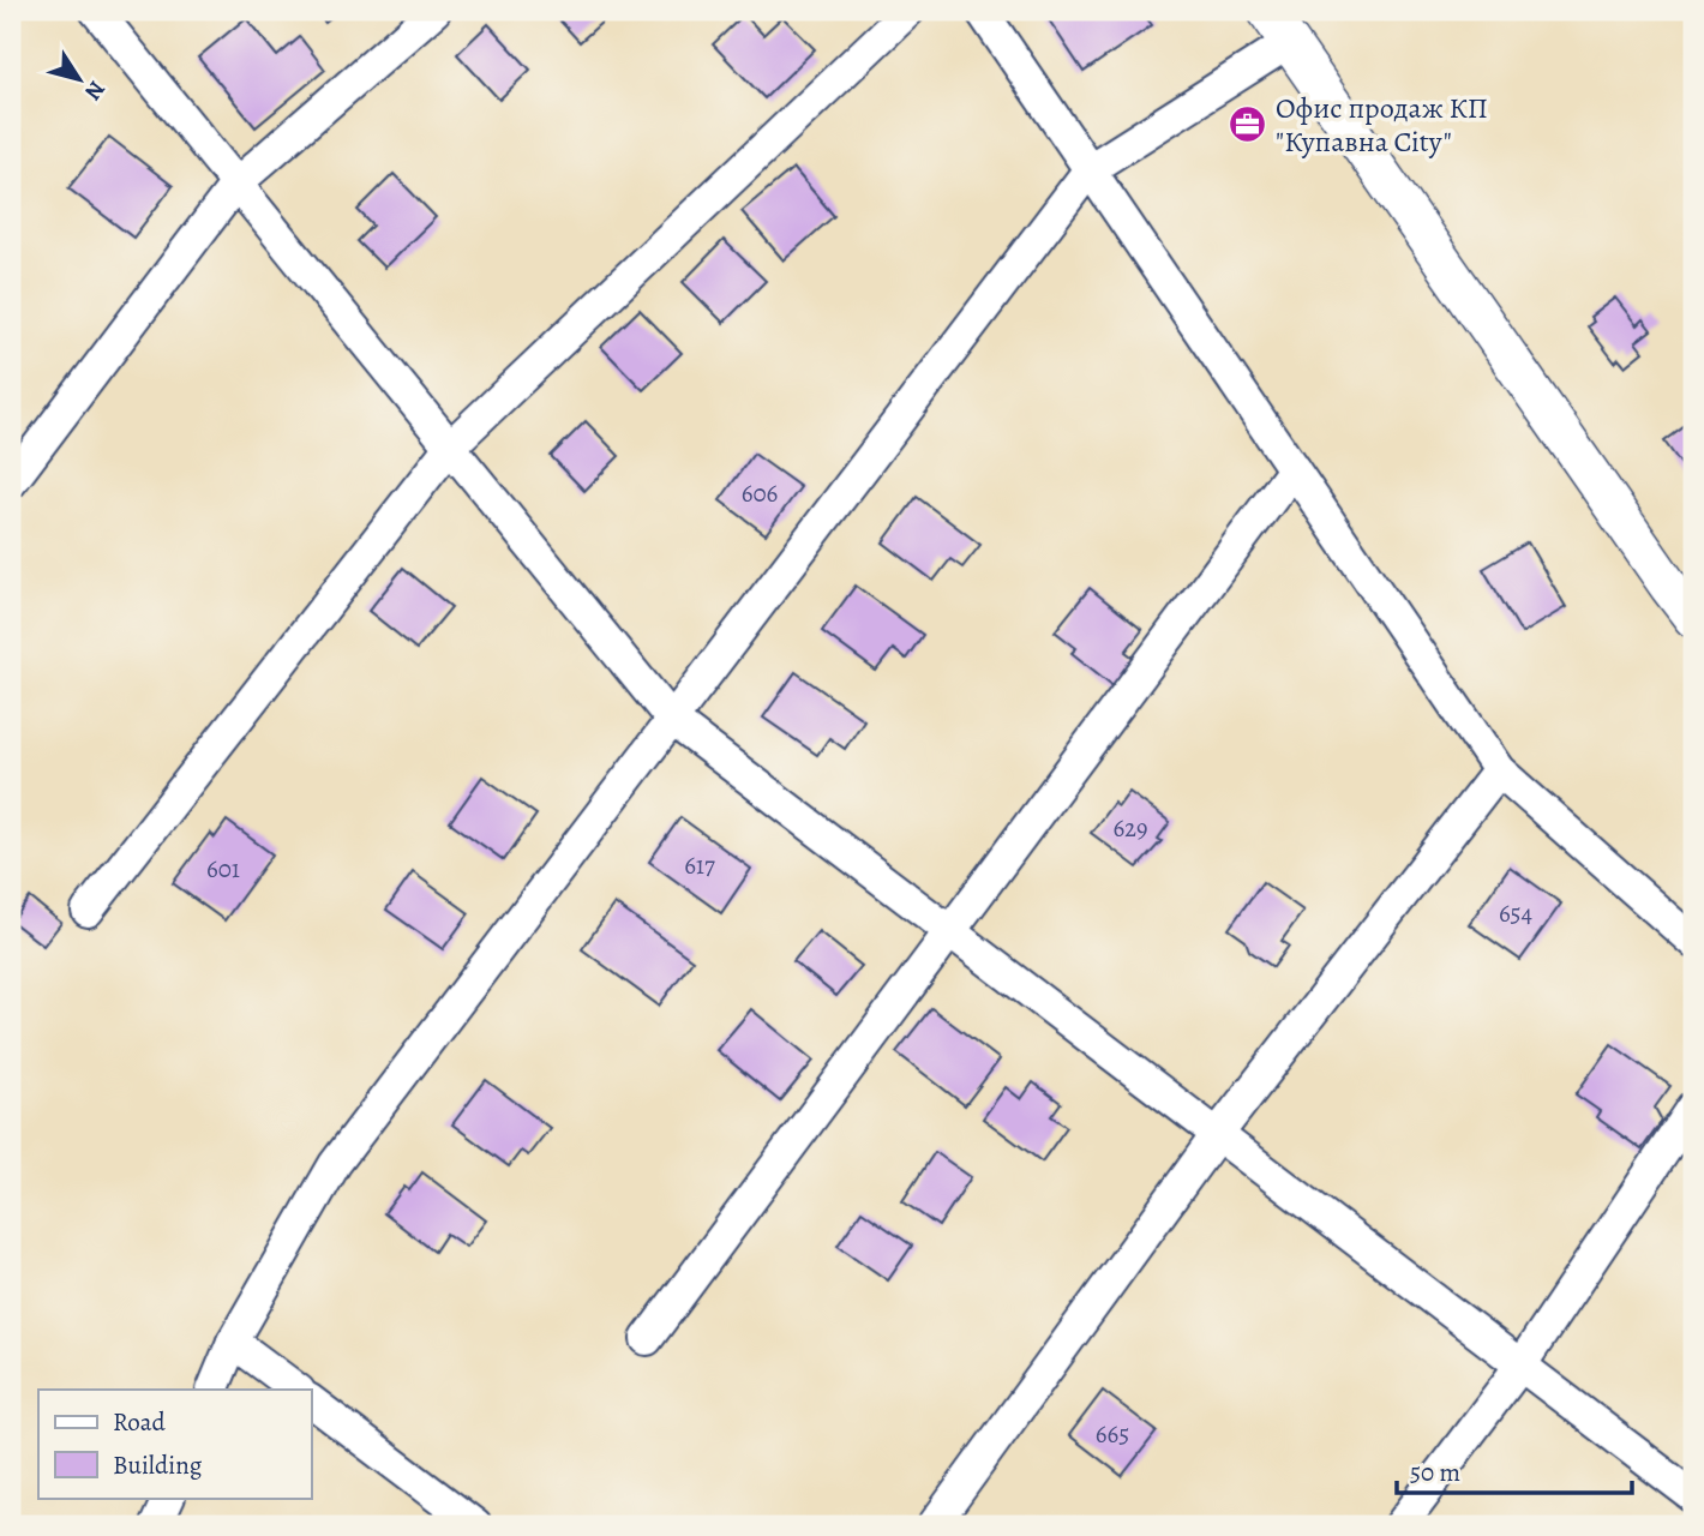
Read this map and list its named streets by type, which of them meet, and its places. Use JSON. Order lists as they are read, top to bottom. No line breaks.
{"places":{"office":["Офис продаж КП \"Купавна City\""]},"house_numbers":["606","629","617","601","654","665"],"legend":["Road","Building"],"scale_bar":"50 m","north":"bottom right"}
